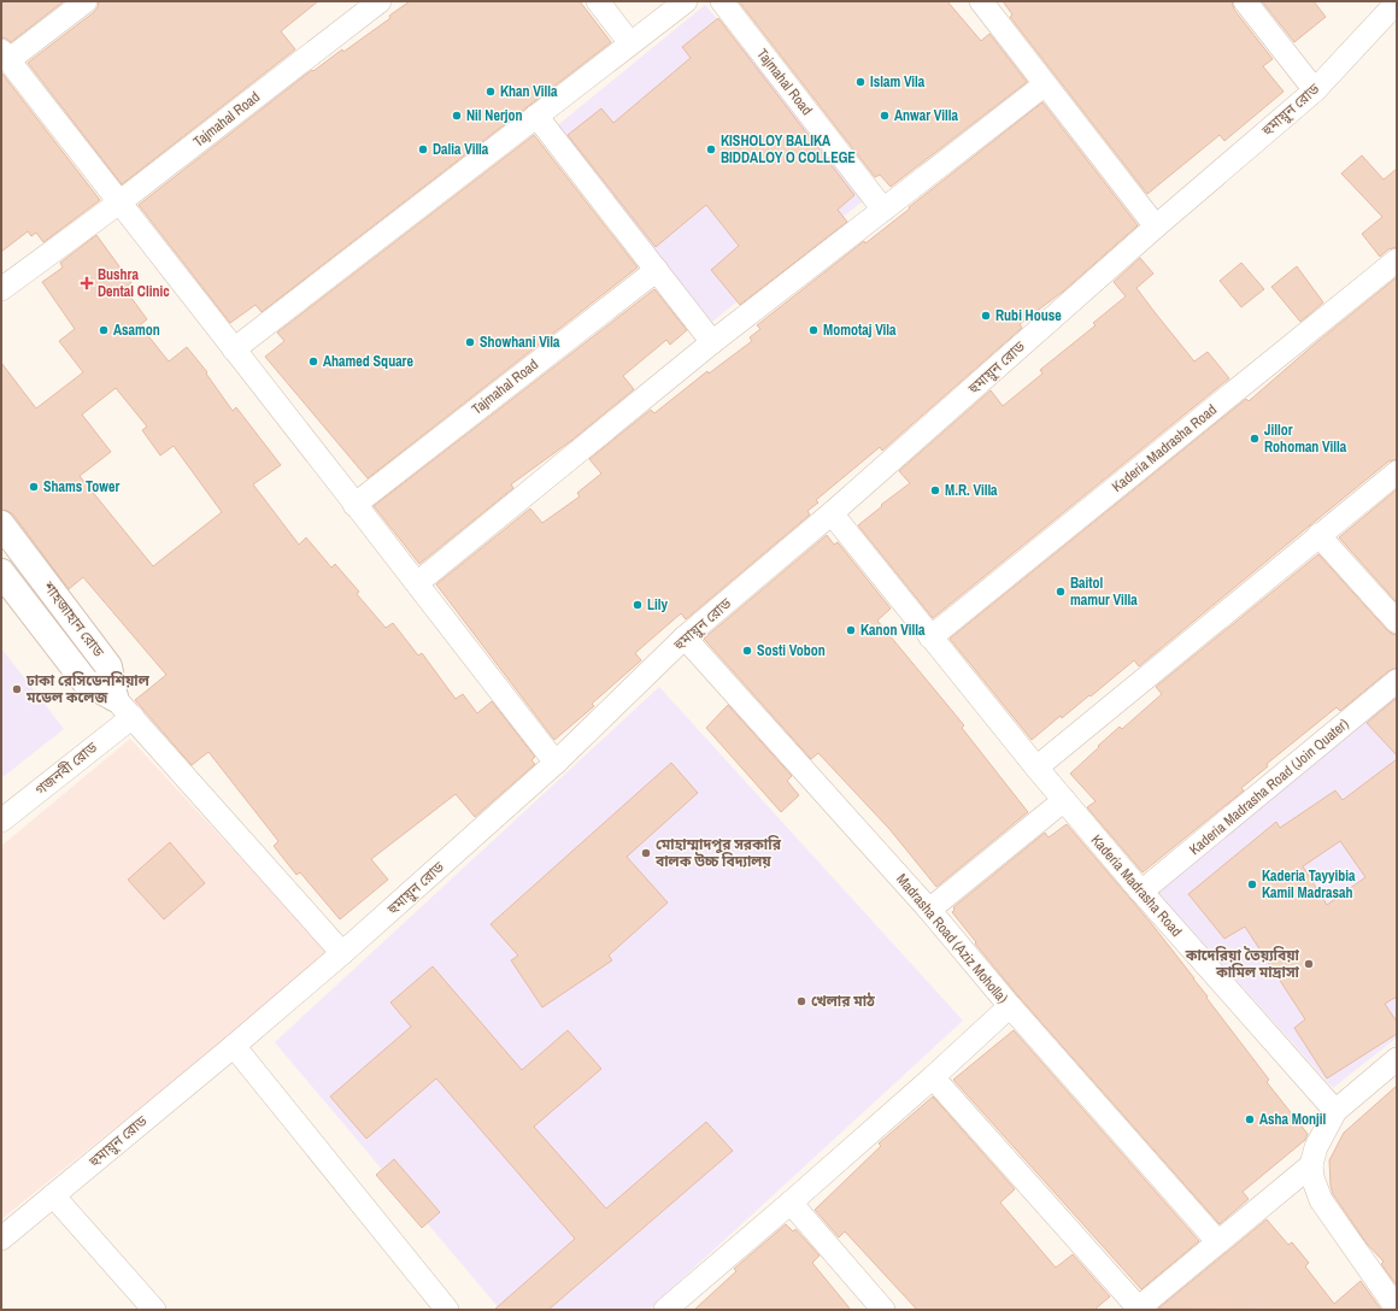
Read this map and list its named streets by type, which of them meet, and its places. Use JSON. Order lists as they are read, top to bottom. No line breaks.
{"streets":{"street":["Tajmahal Road","হুমায়ুন রোড","Kaderia Madrasha Road","শাহজাহান রোড","গজনবী রোড","Kaderia Madrasha Road (Join Quater)","Madrasha Road (Aziz Moholla)"]},"crossings":[["হুমায়ুন রোড","Kaderia Madrasha Road"],["হুমায়ুন রোড","Madrasha Road (Aziz Moholla)"],["Kaderia Madrasha Road","Kaderia Madrasha Road (Join Quater)"],["শাহজাহান রোড","গজনবী রোড"]],"places":{"other":["Islam Vila","Khan Villa","Nil Nerjon","Anwar Villa","Dalia Villa","KISHOLOY BALIKA BIDDALOY O COLLEGE","Rubi House","Asamon","Momotaj Vila","Showhani Vila","Ahamed Square","Jillor Rohoman Villa","Shams Tower","M.R. Villa","Baitol mamur Villa","Lily","Kanon Villa","Sosti Vobon","ঢাকা রেসিডেনশিয়াল মডেল কলেজ","মোহাম্মাদপুর সরকারি বালক উচ্চ বিদ্যালয়","Kaderia Tayyibia Kamil Madrasah","কাদেরিয়া তৈয়্যবিয়া কামিল মাদ্রাসা","খেলার মাঠ","Asha Monjil"],"health":["Bushra Dental Clinic"]}}
